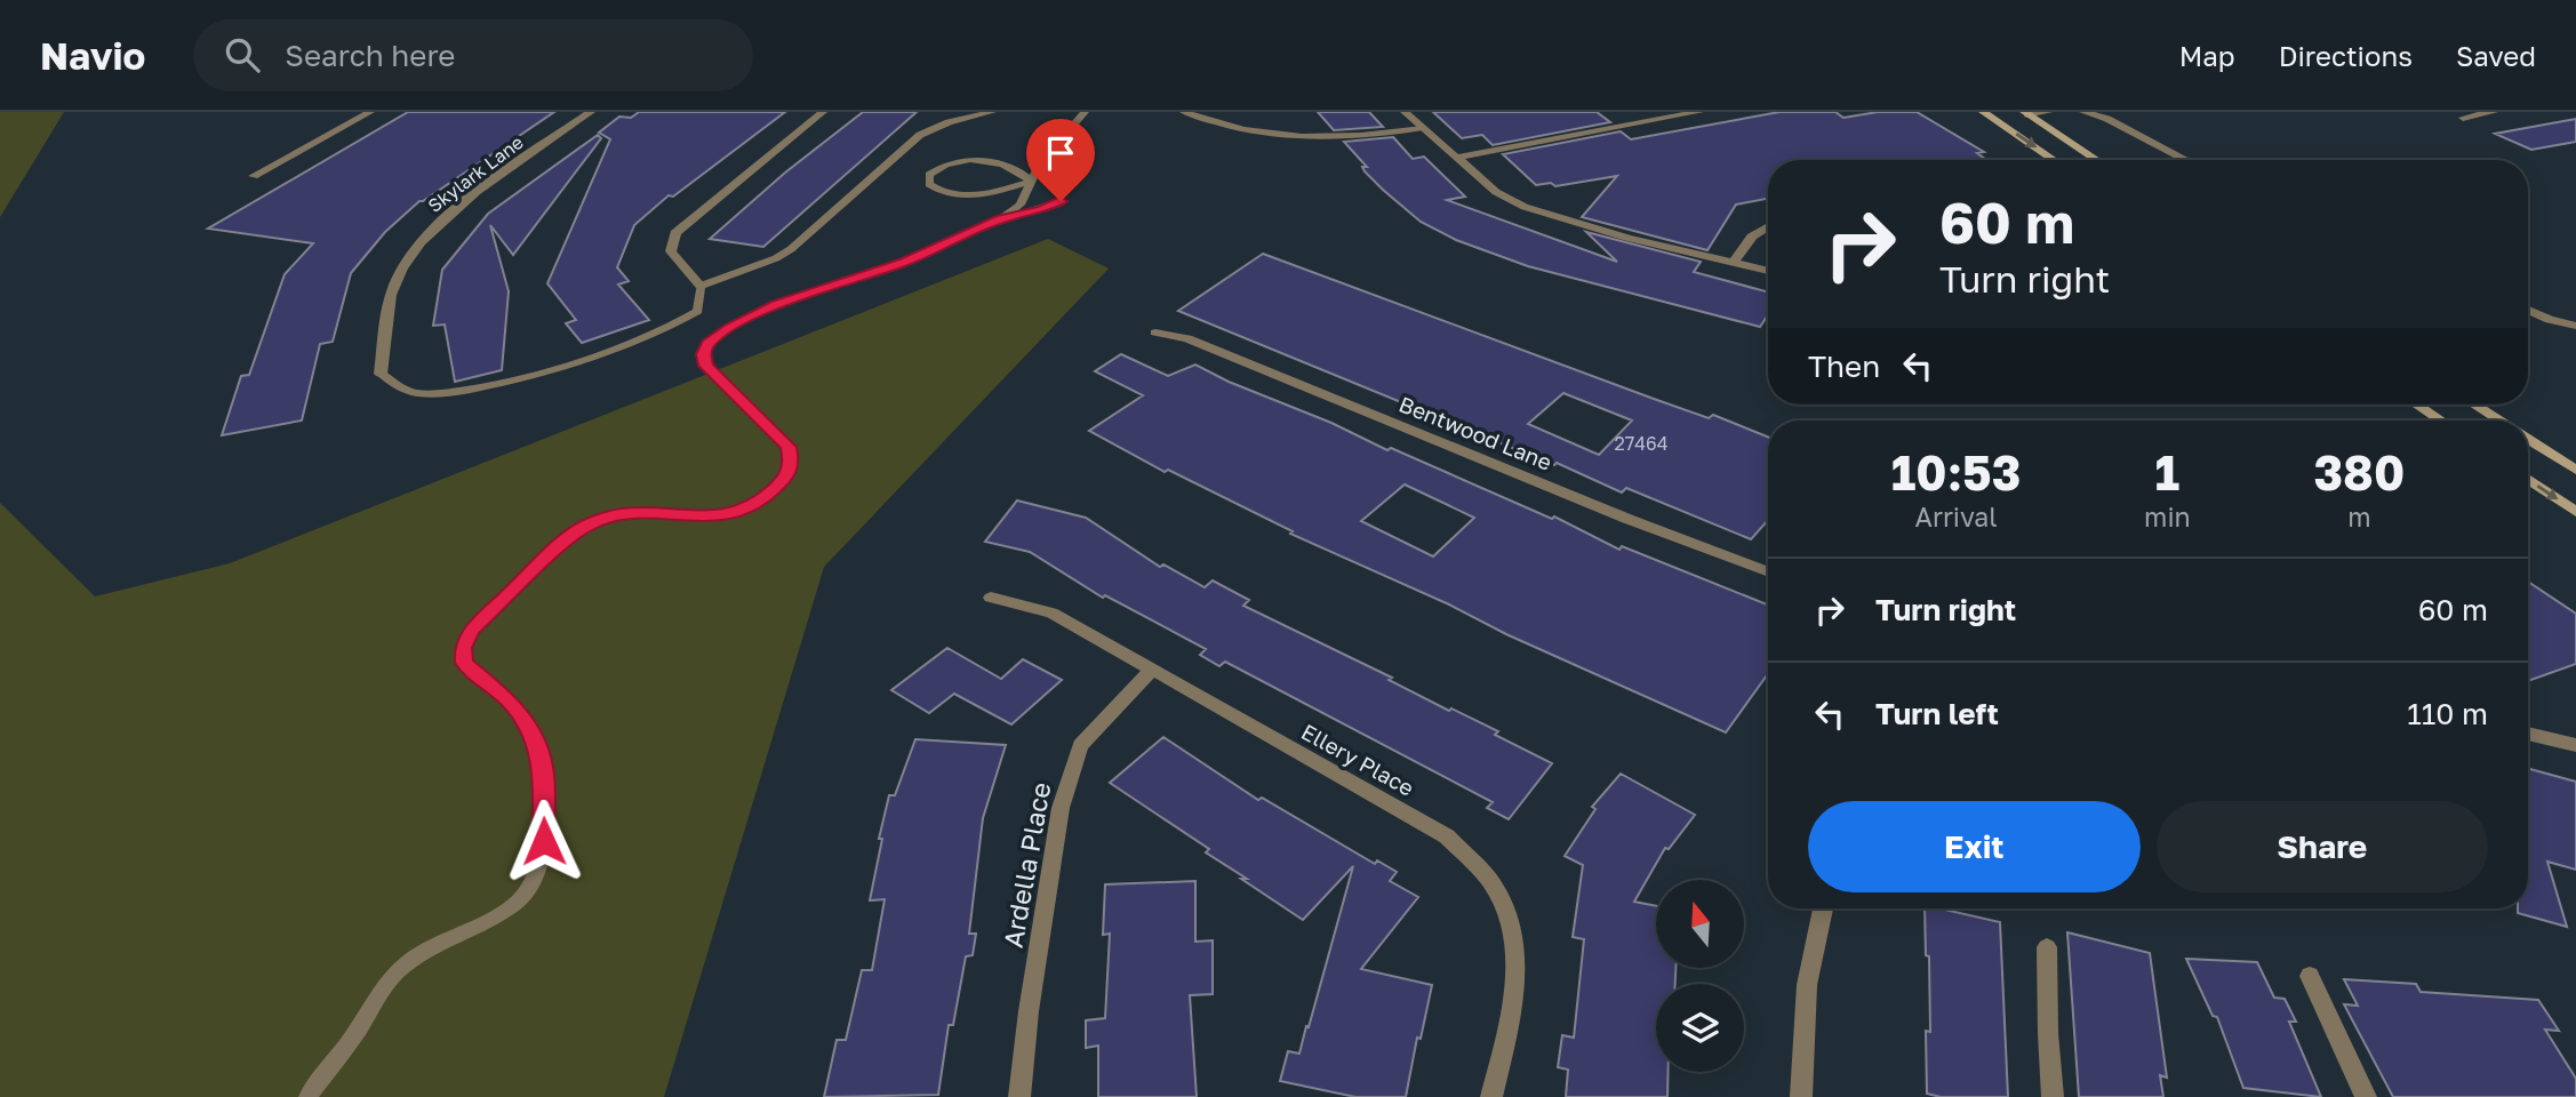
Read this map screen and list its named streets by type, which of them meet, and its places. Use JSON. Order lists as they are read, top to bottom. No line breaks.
{"streets":{"street":["Skylark Lane","Bentwood Lane","Ellery Place","Ardella Place"]},"crossings":[["Ellery Place","Ardella Place"]],"house_numbers":["27464"],"north":"top","page":{"header":"Navio","search":"Search here","nav":["Map","Directions","Saved"],"turn":["60 m","Turn right"],"then":"Then","eta":["10:53","Arrival","1","min","380","m"],"list":[{"name":"Turn right","value":"60 m"},{"name":"Turn left","value":"110 m"}],"buttons":["Exit","Share"]}}
